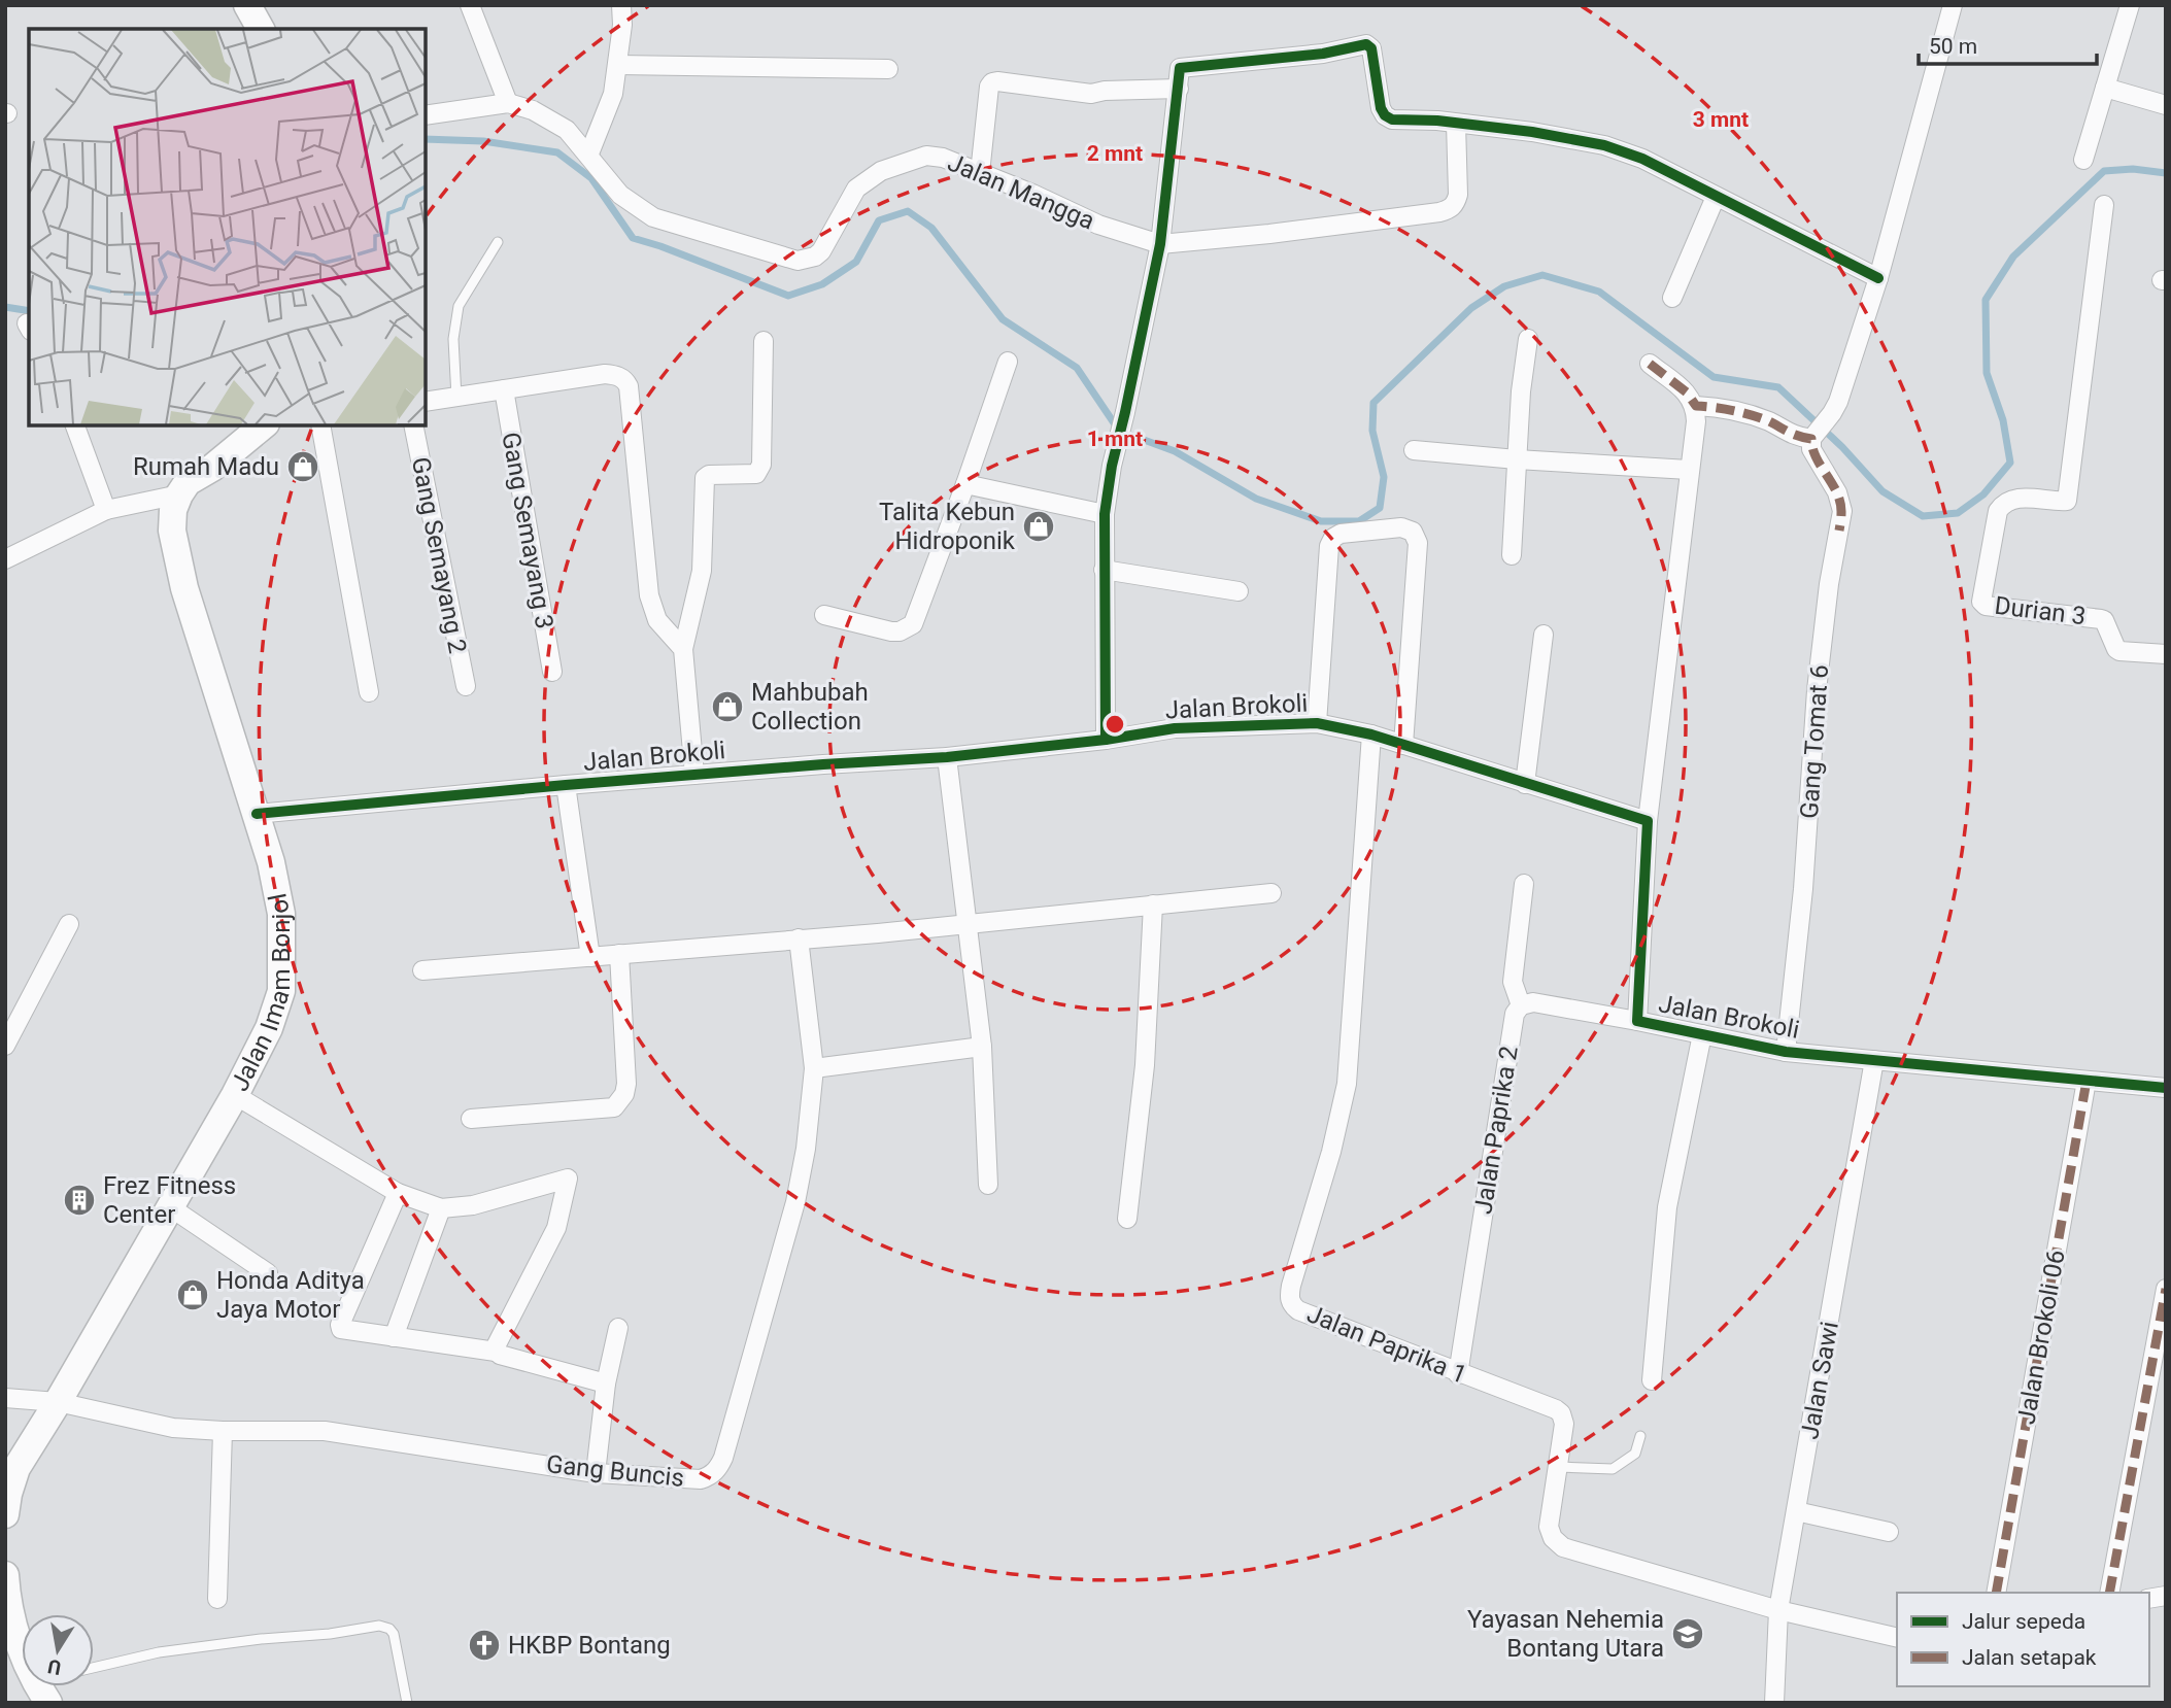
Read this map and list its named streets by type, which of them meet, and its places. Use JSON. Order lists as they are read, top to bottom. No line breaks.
{"streets":{"street":["Jalan Mangga","Gang Semayang 3","Gang Semayang 2","Durian 3","Jalan Brokoli","Gang Tomat 6","Jalan Imam Bonjol","Jalan Paprika 2","Jalan Brokoli 06","Jalan Paprika 1","Jalan Sawi","Gang Buncis"]},"crossings":[["Jalan Brokoli","Gang Tomat 6"],["Jalan Brokoli","Jalan Imam Bonjol"],["Jalan Brokoli","Jalan Brokoli 06"],["Jalan Brokoli","Jalan Paprika 1"],["Jalan Brokoli","Jalan Sawi"],["Jalan Imam Bonjol","Gang Buncis"],["Jalan Paprika 2","Jalan Paprika 1"],["Jalan Paprika 1","Jalan Sawi"]],"places":{"shop":["Rumah Madu","Talita Kebun Hidroponik","Mahbubah Collection","Honda Aditya Jaya Motor"],"building":["Frez Fitness Center"],"school or university":["Yayasan Nehemia Bontang Utara"],"church":["HKBP Bontang"]},"legend":["Jalur sepeda","Jalan setapak"],"scale_bar":"50 m","north":"bottom","rings":["3 mnt","2 mnt","1 mnt"]}
